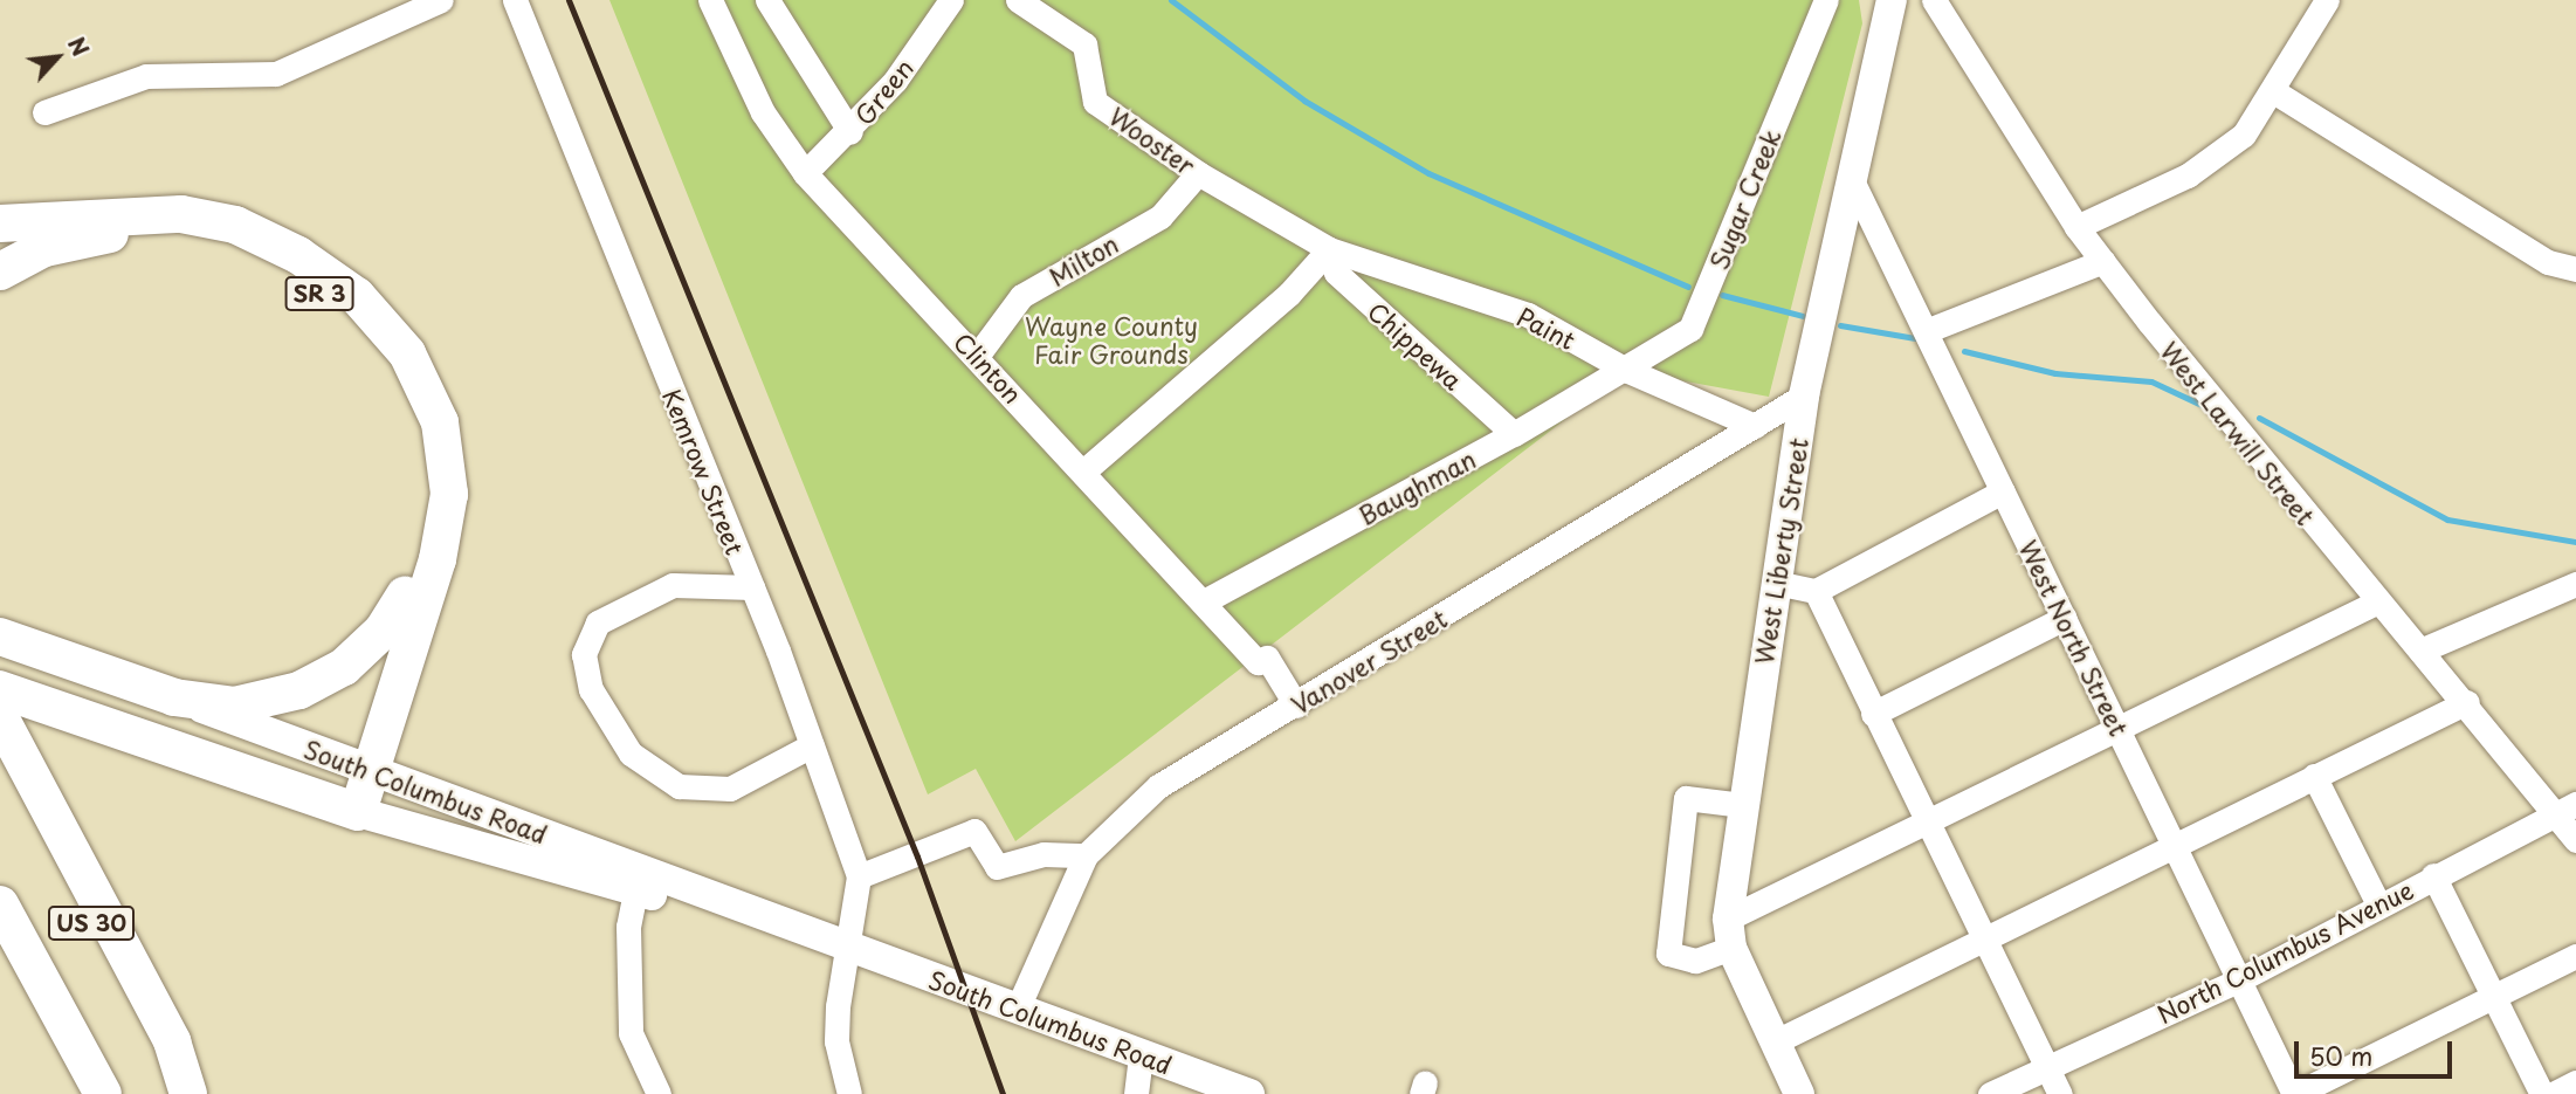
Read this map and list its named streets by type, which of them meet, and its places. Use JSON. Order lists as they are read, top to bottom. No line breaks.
{"streets":{"highway":["SR 3","South Columbus Road","US 30"],"main road":["West Liberty Street"],"street":["Green","Wooster","Sugar Creek","Milton","Paint","Chippewa","Clinton","West Larwill Street","Kemrow Street","Baughman","West North Street","Vanover Street","North Columbus Avenue"]},"crossings":[["Green","Clinton"],["Wooster","Milton"],["Wooster","Paint"],["Wooster","Chippewa"],["Sugar Creek","Paint"],["Sugar Creek","Baughman"],["Milton","Clinton"],["SR 3","South Columbus Road"],["Paint","Chippewa"],["Paint","Baughman"],["Paint","Vanover Street"],["Chippewa","Baughman"],["Clinton","Baughman"],["Clinton","Vanover Street"],["West Larwill Street","North Columbus Avenue"],["Kemrow Street","South Columbus Road"],["West Liberty Street","West North Street"],["West Liberty Street","Vanover Street"],["West North Street","North Columbus Avenue"],["Vanover Street","South Columbus Road"]],"parks":["Wayne County Fair Grounds"],"scale_bar":"50 m","north":"top right"}
